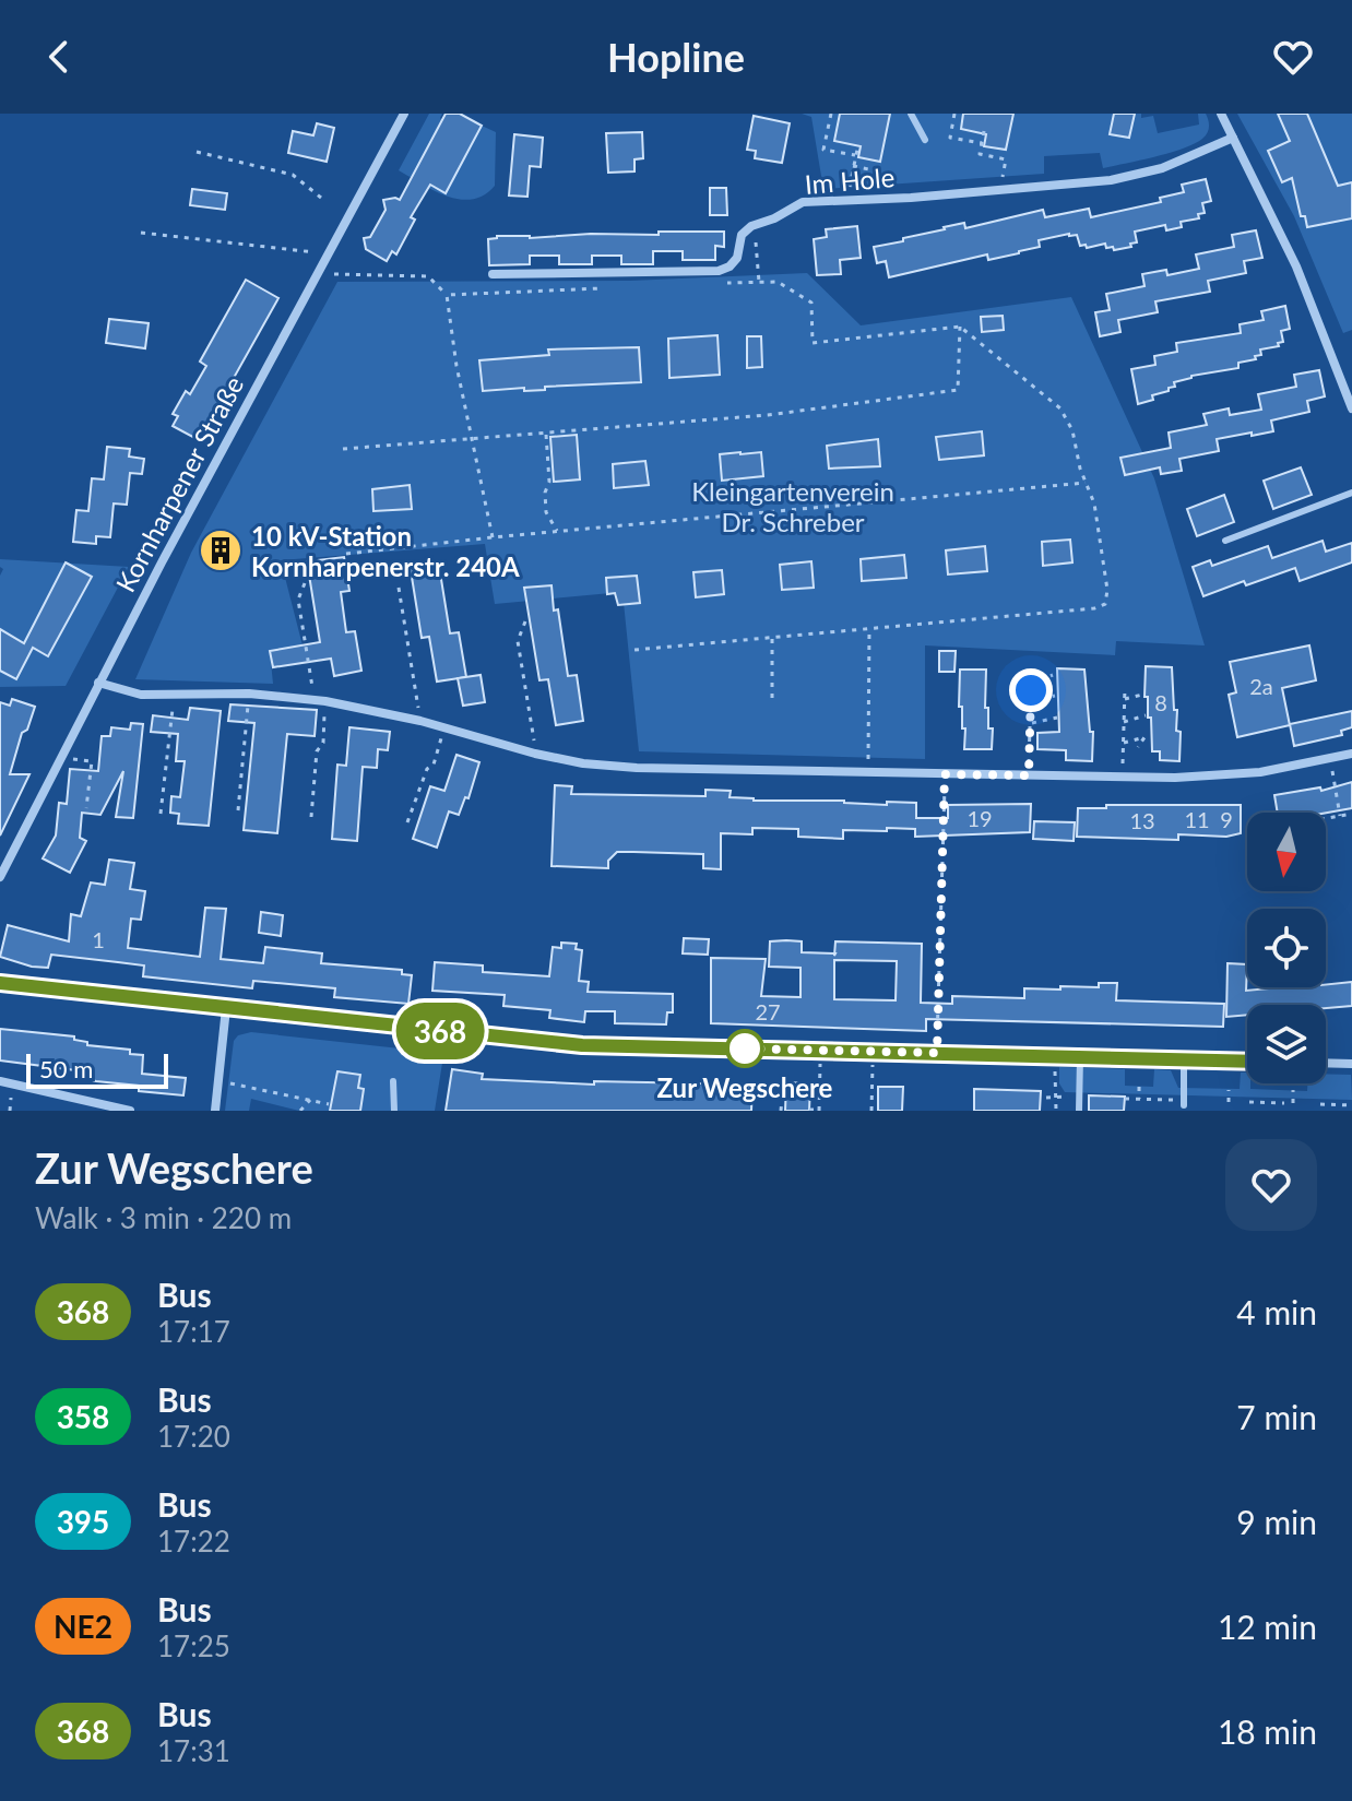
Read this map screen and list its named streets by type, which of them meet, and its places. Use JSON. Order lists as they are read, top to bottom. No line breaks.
{"streets":{"street":["Im Hole","Kornharpener Straße"]},"parks":["Kleingartenverein Dr. Schreber"],"places":{"building":["10 kV-Station Kornharpenerstr. 240A"],"other":["Zur Wegschere"]},"lines":["bus line 368"],"house_numbers":["2a","8","19","11","9","13","1","27"],"scale_bar":"50 m","north":"bottom","page":{"header":"Hopline","on_map":"368","scale":"50 m","heading":["Zur Wegschere","Walk · 3 min · 220 m"],"list":[{"mark":"368","name":"Bus","note":"17:17","value":"4 min"},{"mark":"358","name":"Bus","note":"17:20","value":"7 min"},{"mark":"395","name":"Bus","note":"17:22","value":"9 min"},{"mark":"NE2","name":"Bus","note":"17:25","value":"12 min"},{"mark":"368","name":"Bus","note":"17:31","value":"18 min"}]}}
